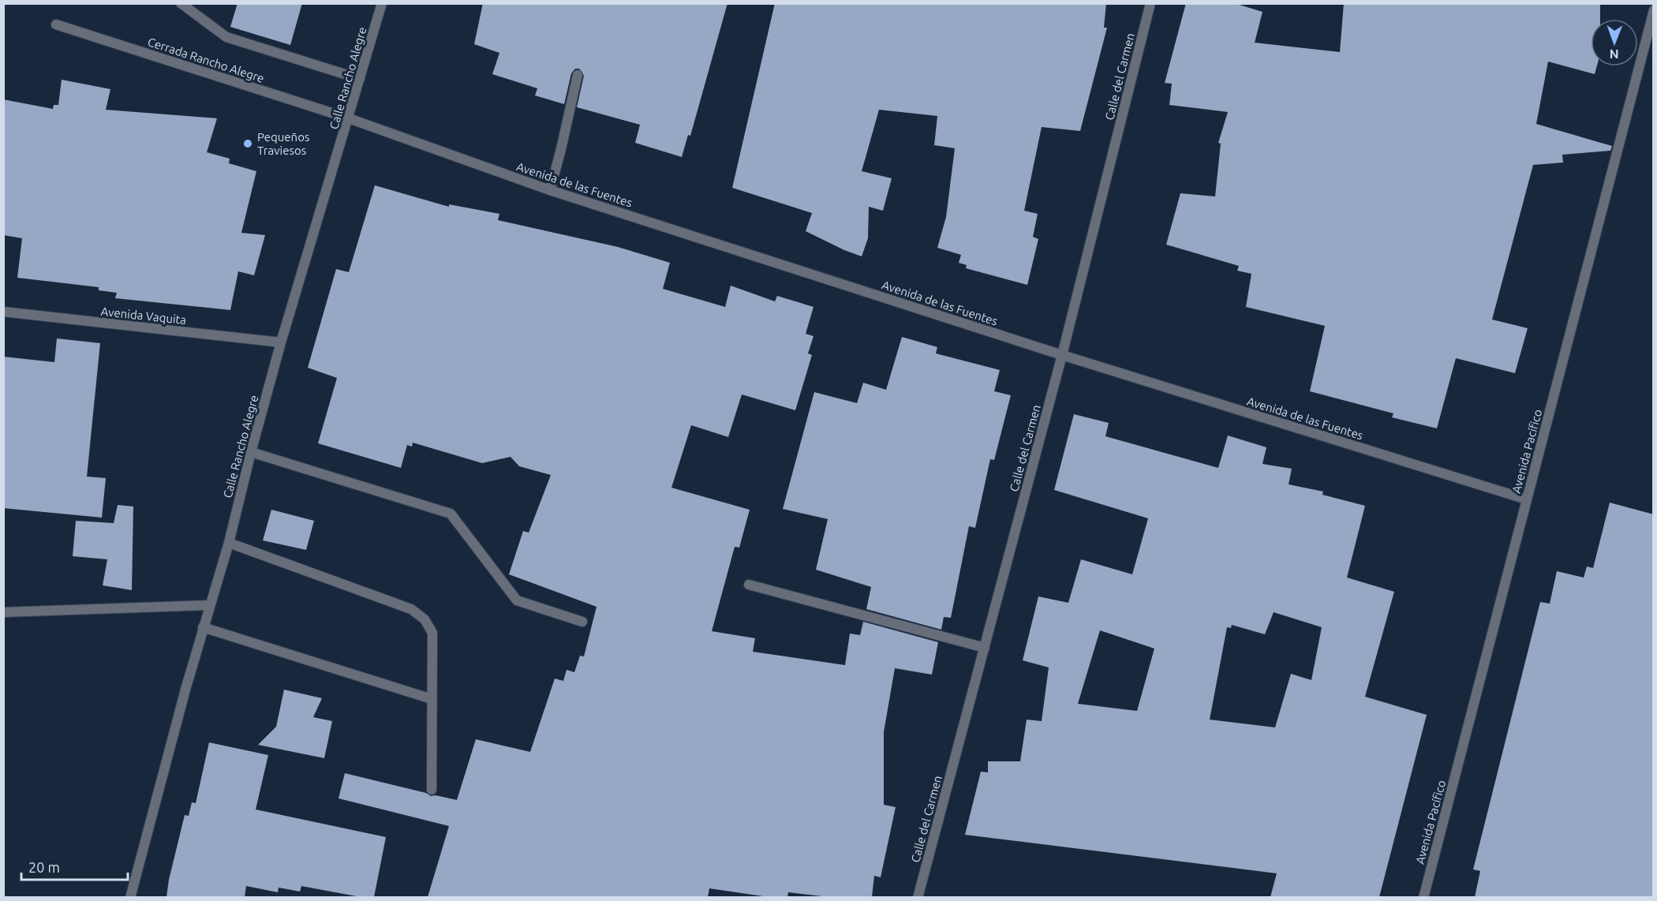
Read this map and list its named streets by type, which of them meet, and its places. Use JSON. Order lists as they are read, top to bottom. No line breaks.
{"streets":{"street":["Cerrada Rancho Alegre","Calle del Carmen","Calle Rancho Alegre","Avenida de las Fuentes","Avenida Vaquita","Avenida Pacífico"]},"crossings":[["Cerrada Rancho Alegre","Calle Rancho Alegre"],["Cerrada Rancho Alegre","Avenida de las Fuentes"],["Calle del Carmen","Avenida de las Fuentes"],["Calle Rancho Alegre","Avenida de las Fuentes"],["Calle Rancho Alegre","Avenida Vaquita"],["Avenida de las Fuentes","Avenida Pacífico"]],"places":["Pequeños Traviesos"],"scale_bar":"20 m","north":"bottom"}
